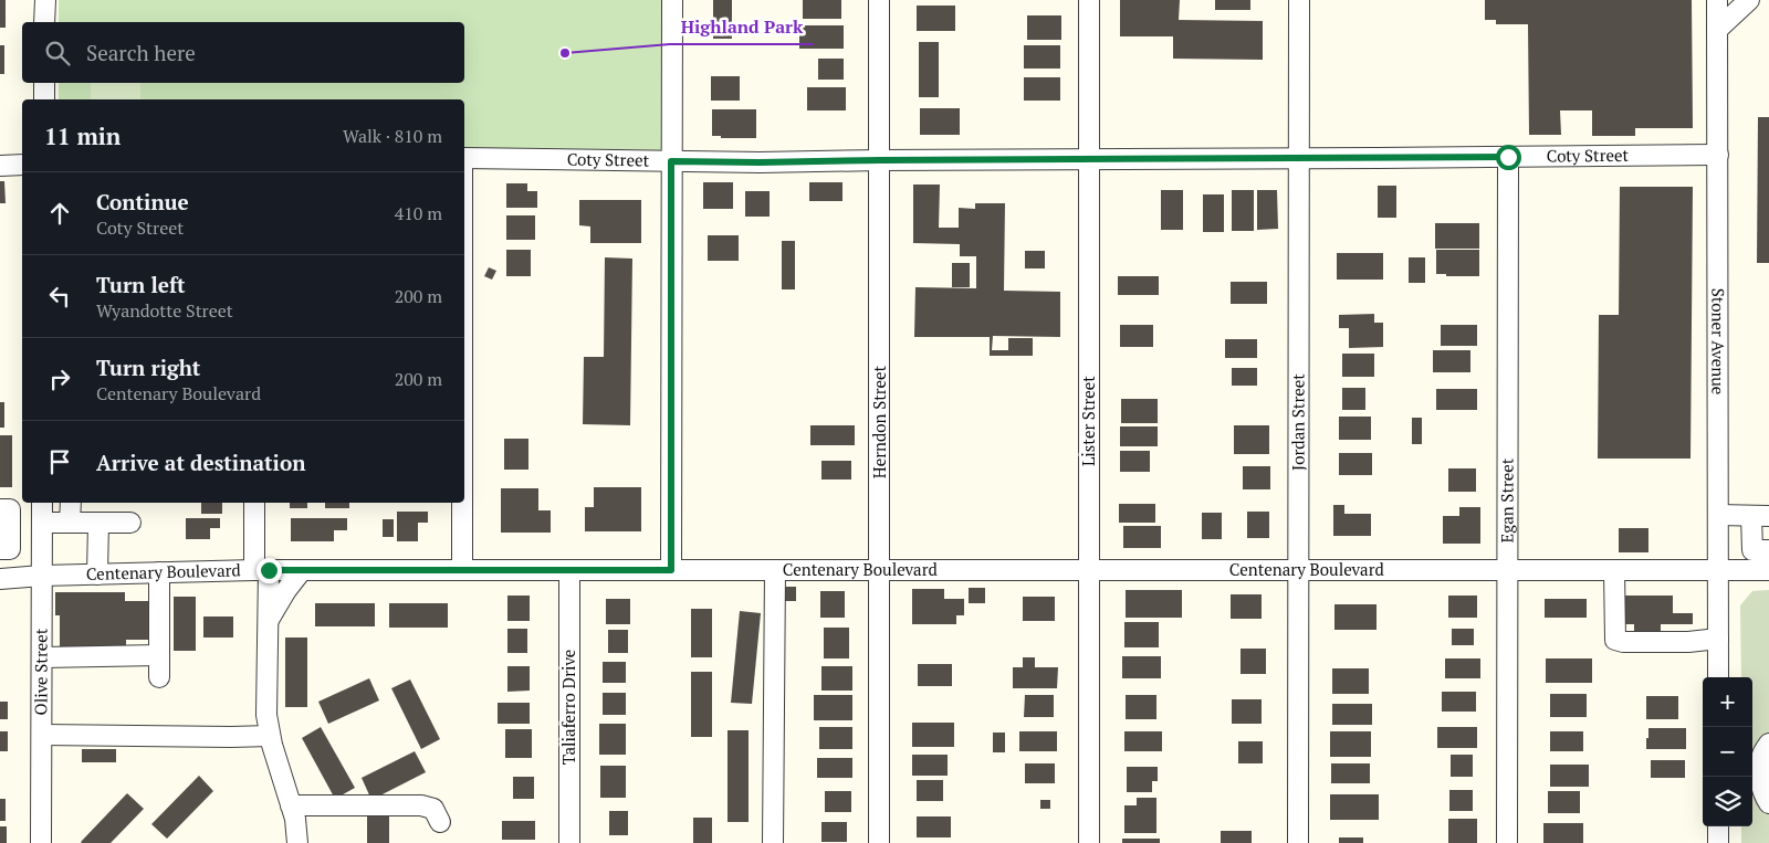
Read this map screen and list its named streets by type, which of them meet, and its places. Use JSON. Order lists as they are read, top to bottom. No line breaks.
{"streets":{"street":["Coty Street","Stoner Avenue","Lister Street","Jordan Street","Herndon Street","Egan Street","Centenary Boulevard","Olive Street","Taliaferro Drive"]},"crossings":[["Coty Street","Stoner Avenue"],["Coty Street","Lister Street"],["Coty Street","Jordan Street"],["Coty Street","Herndon Street"],["Coty Street","Egan Street"],["Stoner Avenue","Centenary Boulevard"],["Lister Street","Centenary Boulevard"],["Jordan Street","Centenary Boulevard"],["Herndon Street","Centenary Boulevard"],["Egan Street","Centenary Boulevard"],["Centenary Boulevard","Olive Street"],["Centenary Boulevard","Taliaferro Drive"]],"places":["Highland Park"],"page":{"search":"Search here","heading":["11 min","Walk · 810 m"],"list":[["Continue","Coty Street","410 m"],["Turn left","Wyandotte Street","200 m"],["Turn right","Centenary Boulevard","200 m"],"Arrive at destination"],"map_buttons":["+","−"]}}
